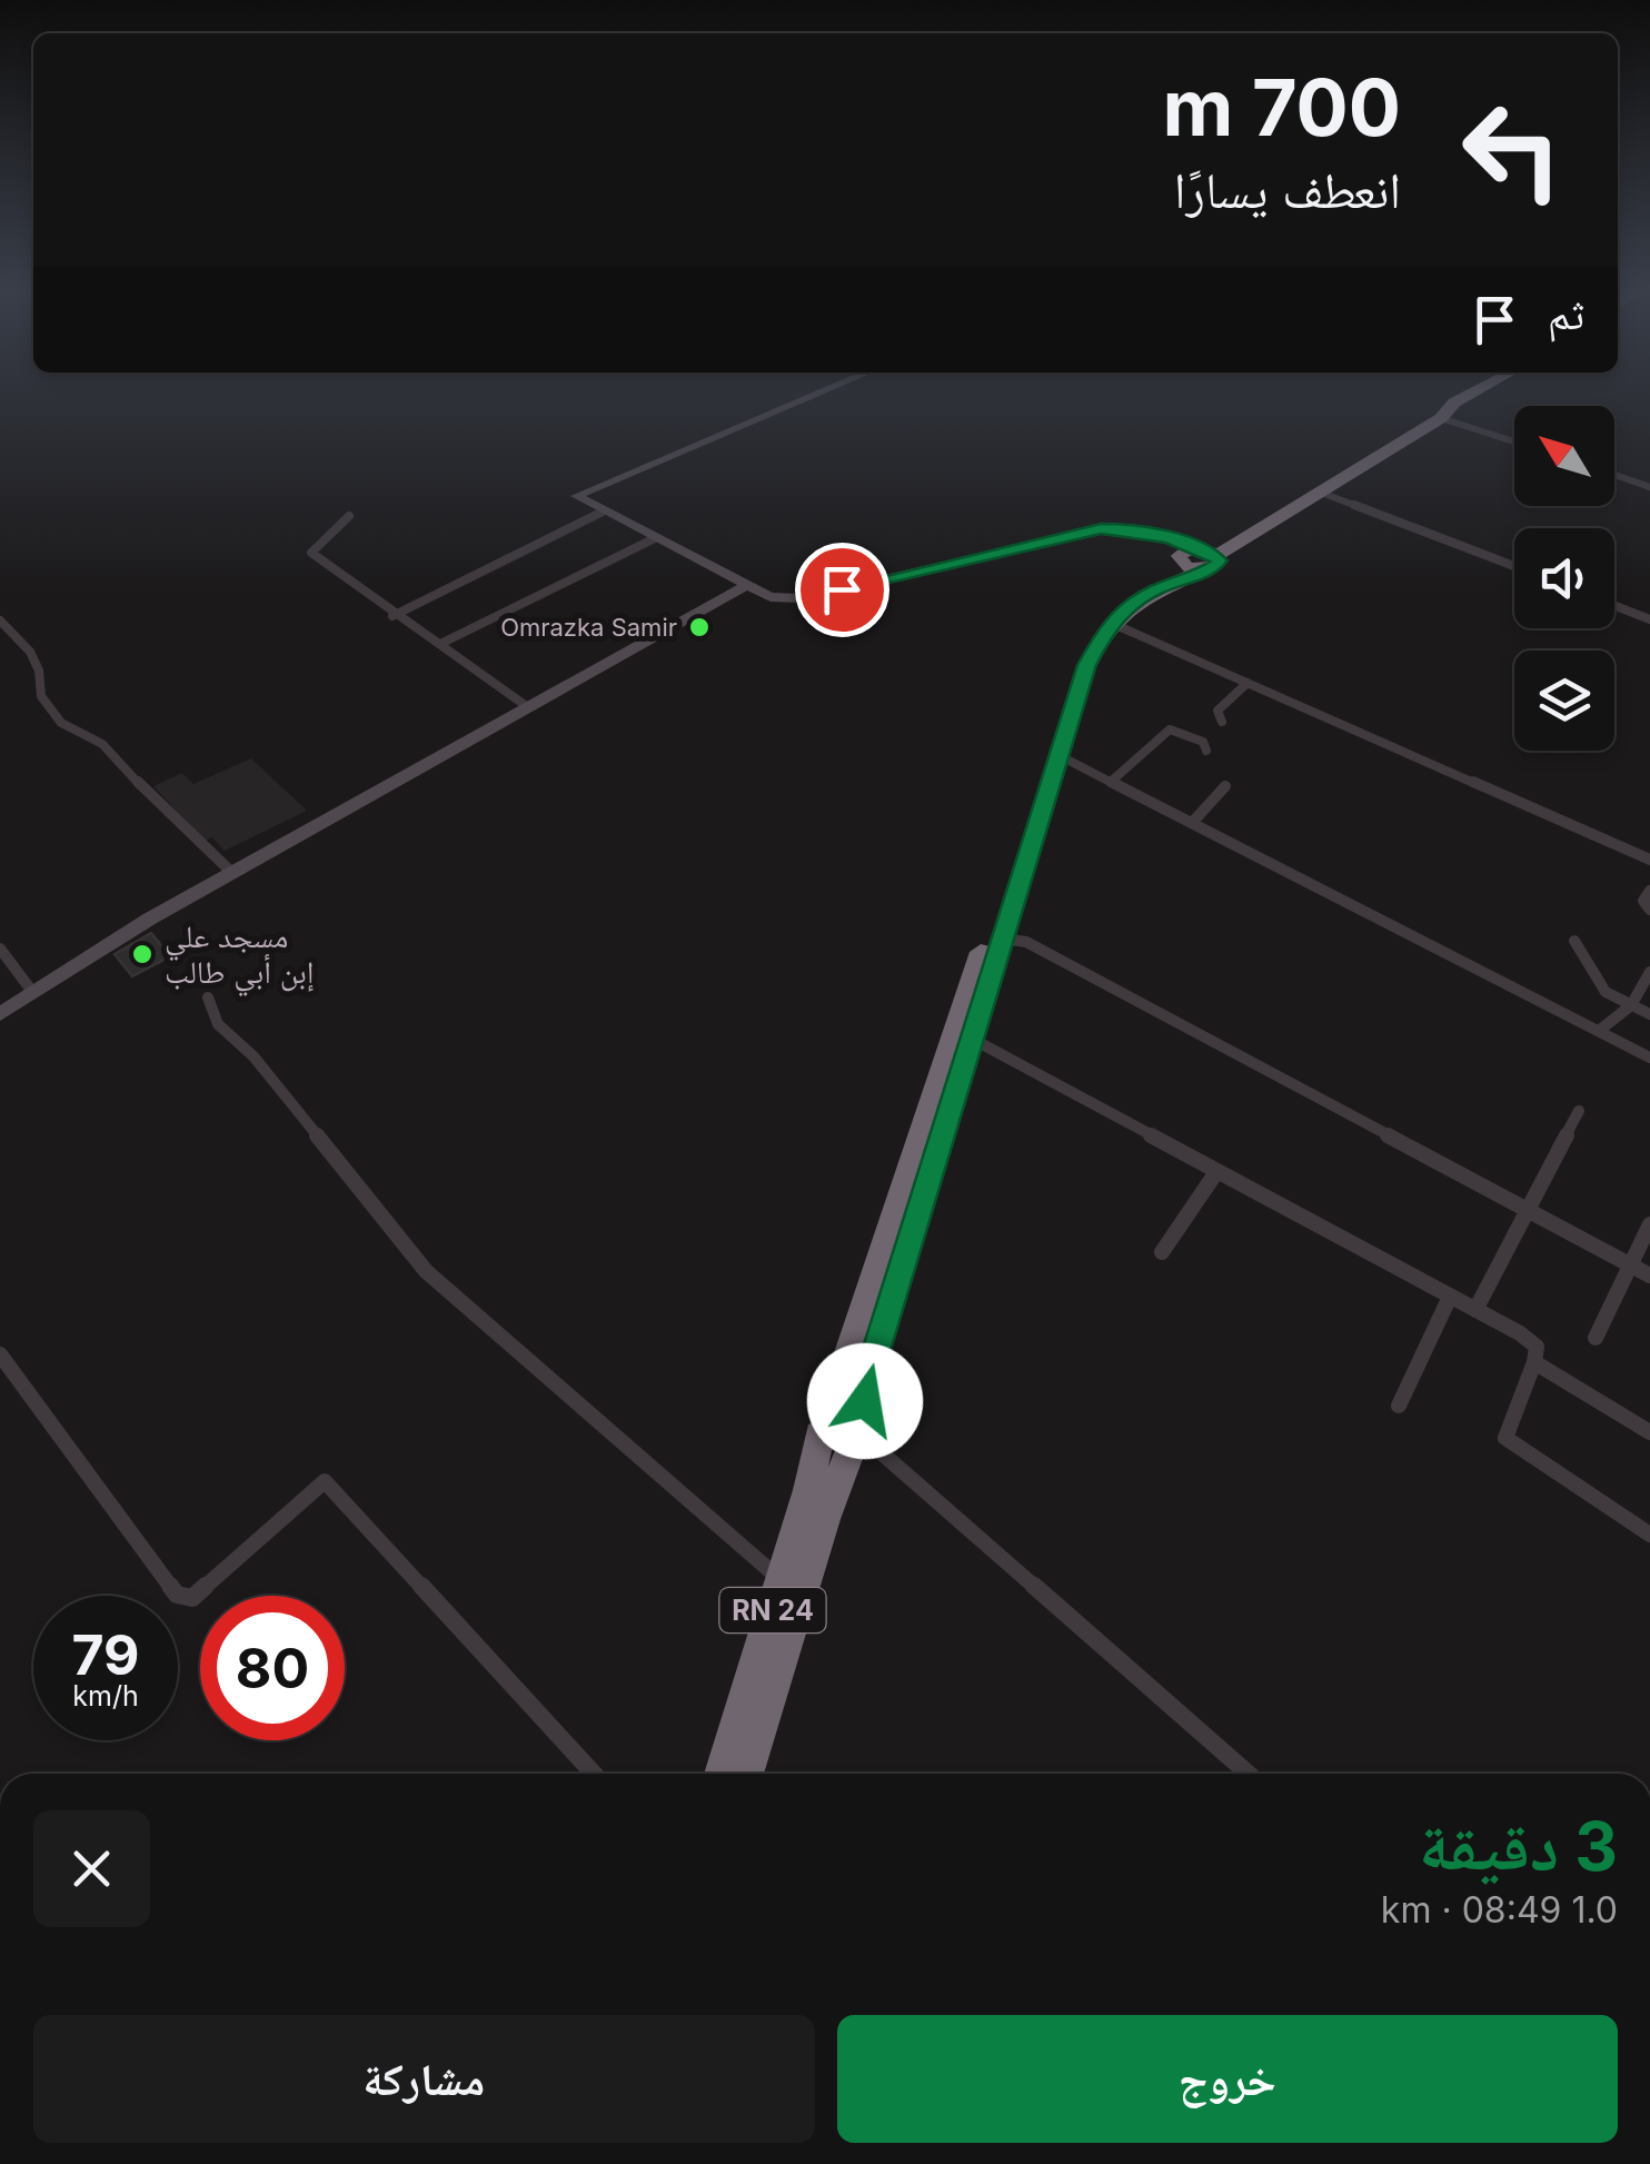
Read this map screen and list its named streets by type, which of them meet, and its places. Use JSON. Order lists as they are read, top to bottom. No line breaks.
{"streets":{"highway":["RN 24"]},"places":["Omrazka Samir","مسجد علي إبن أبي طالب"],"north":"top left","page":{"turn":["700 m","انعطف يسارًا"],"then":"ثم","speed":"79 km/h","limit":"80","heading":["3 دقيقة","1.0 km · 08:49"],"buttons":["خروج","مشاركة"]}}
